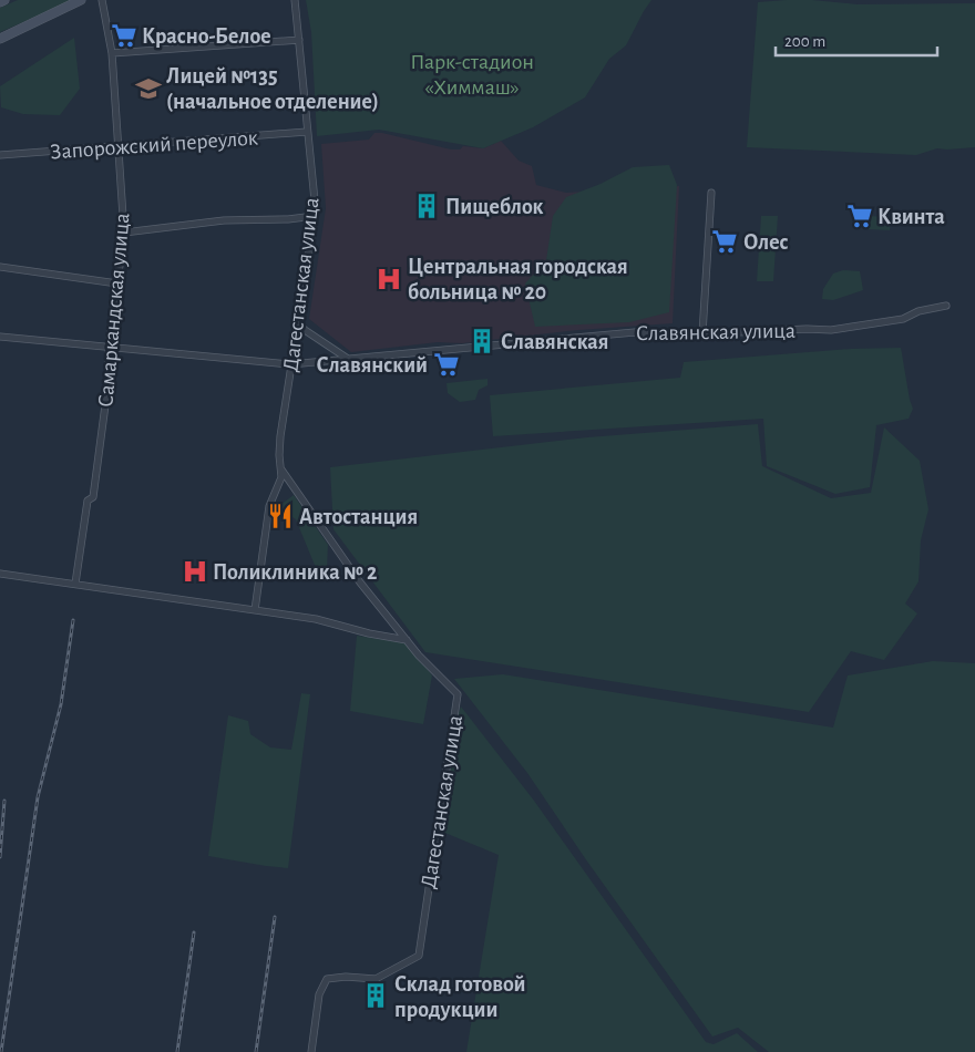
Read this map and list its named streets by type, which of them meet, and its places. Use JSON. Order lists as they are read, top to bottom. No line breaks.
{"streets":{"street":["Запорожский переулок","Дагестанская улица","Самаркандская улица","Славянская улица"]},"crossings":[["Запорожский переулок","Дагестанская улица"],["Запорожский переулок","Самаркандская улица"],["Дагестанская улица","Славянская улица"],["Самаркандская улица","Славянская улица"]],"parks":["Парк-стадион «Химмаш»"],"places":{"supermarket":["Красно-Белое","Квинта","Олес","Славянский"],"school or university":["Лицей №135 (начальное отделение)"],"building":["Пищеблок","Славянская","Склад готовой продукции"],"hospital":["Центральная городская больница № 20","Поликлиника № 2"],"restaurant":["Автостанция"]},"scale_bar":"200 m"}
